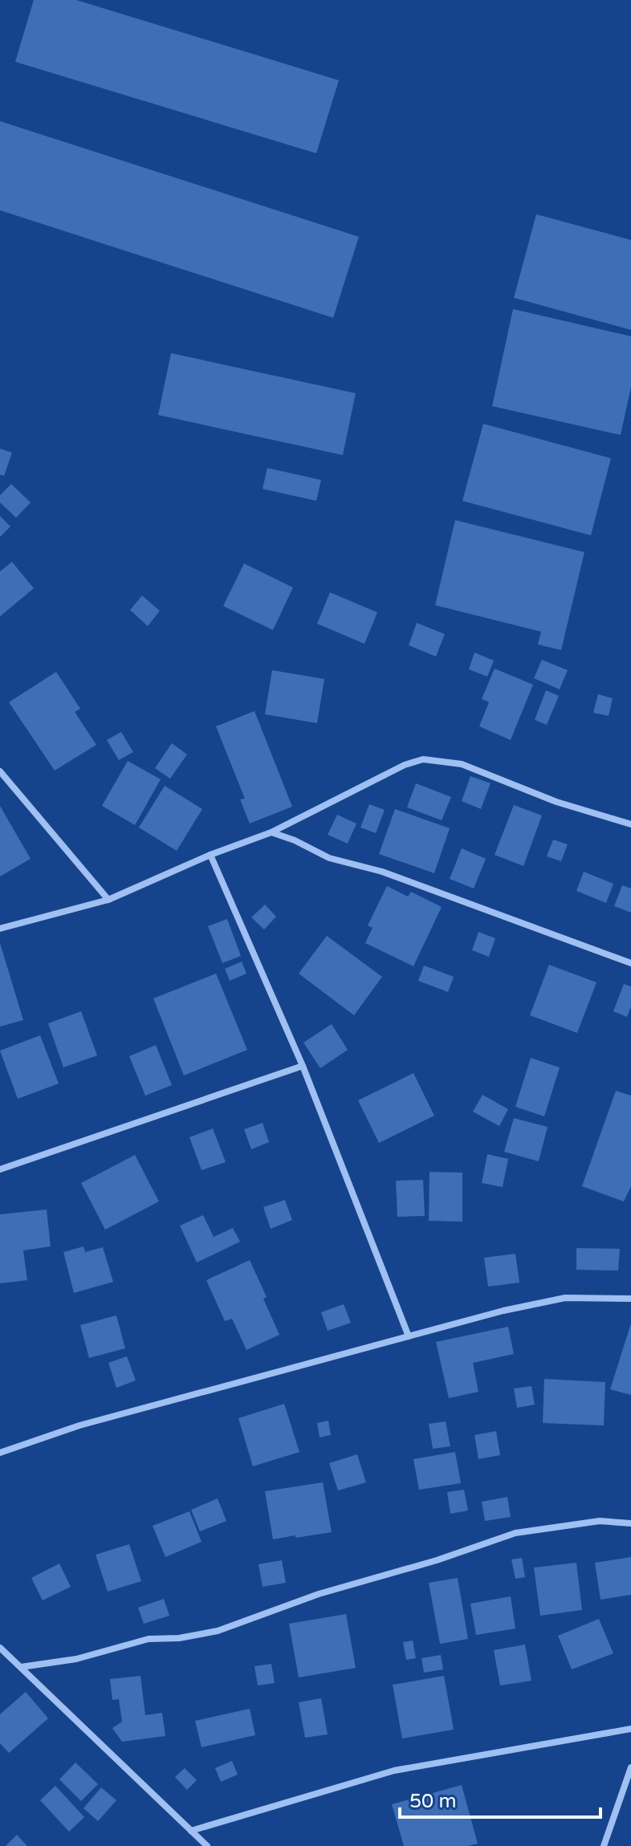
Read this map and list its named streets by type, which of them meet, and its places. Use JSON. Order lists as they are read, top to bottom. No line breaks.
{"scale_bar":"50 m"}
